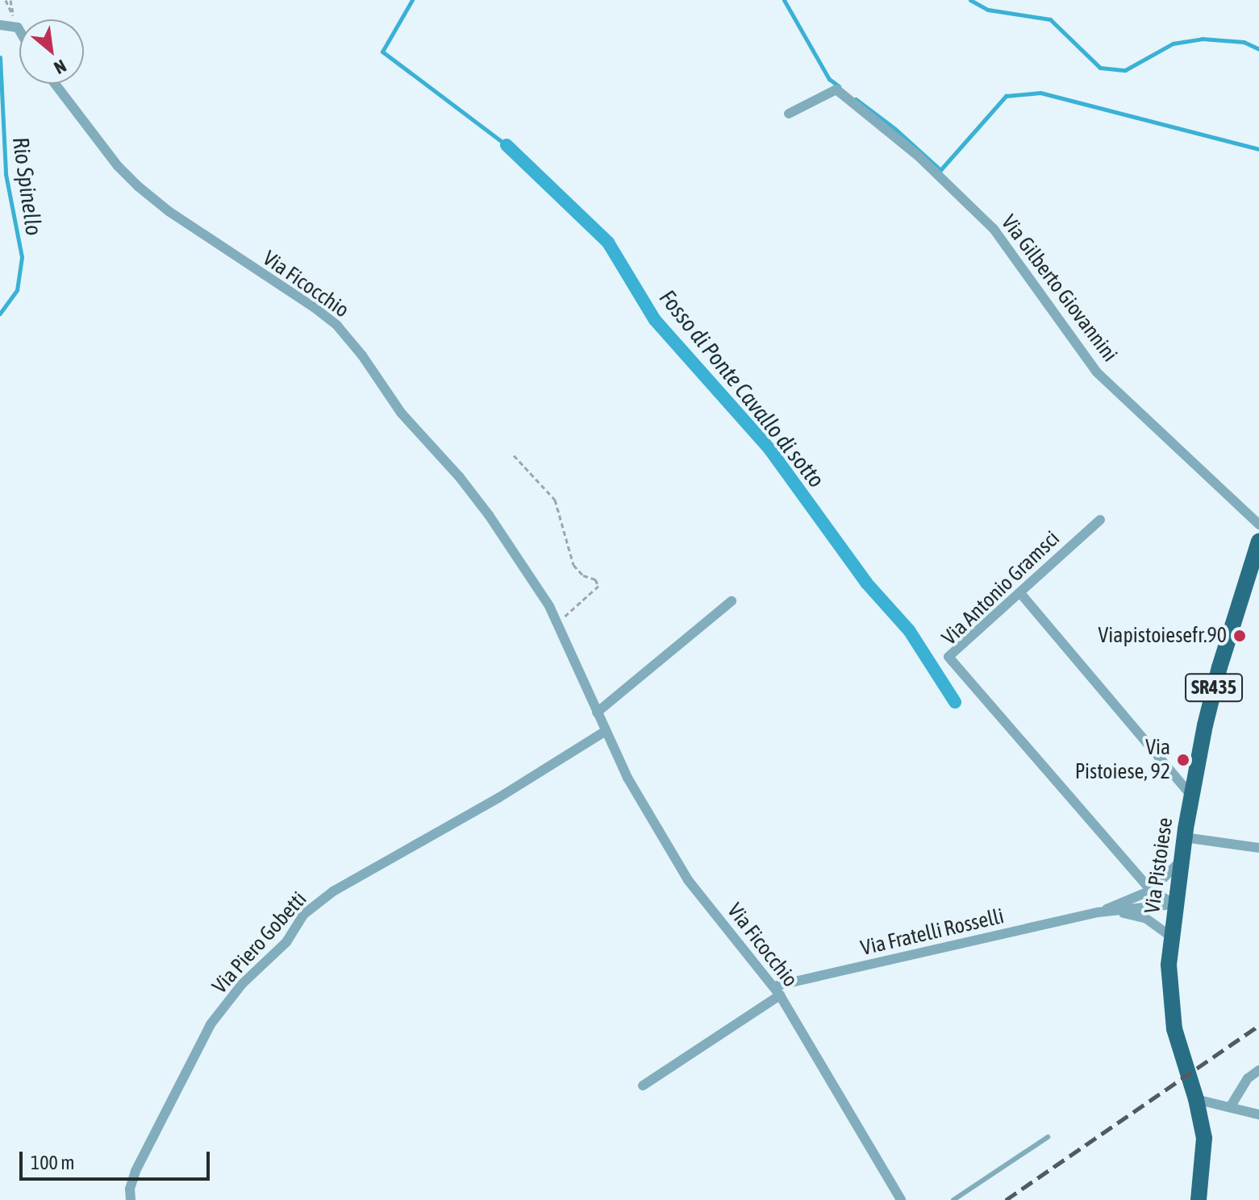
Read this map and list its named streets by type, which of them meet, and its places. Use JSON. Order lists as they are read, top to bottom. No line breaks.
{"streets":{"main road":["SR435","Via Pistoiese"],"street":["Via Ficocchio","Via Gilberto Giovannini","Via Antonio Gramsci","Via Fratelli Rosselli","Via Piero Gobetti"]},"crossings":[["Via Ficocchio","Via Fratelli Rosselli"],["Via Ficocchio","Via Piero Gobetti"],["Via Antonio Gramsci","Via Fratelli Rosselli"],["Via Pistoiese","Via Fratelli Rosselli"]],"water":["Rio Spinello","Fosso di Ponte Cavallo di sotto"],"places":["Viapistoiesefr.90","Via Pistoiese, 92"],"scale_bar":"100 m","north":"bottom right"}
